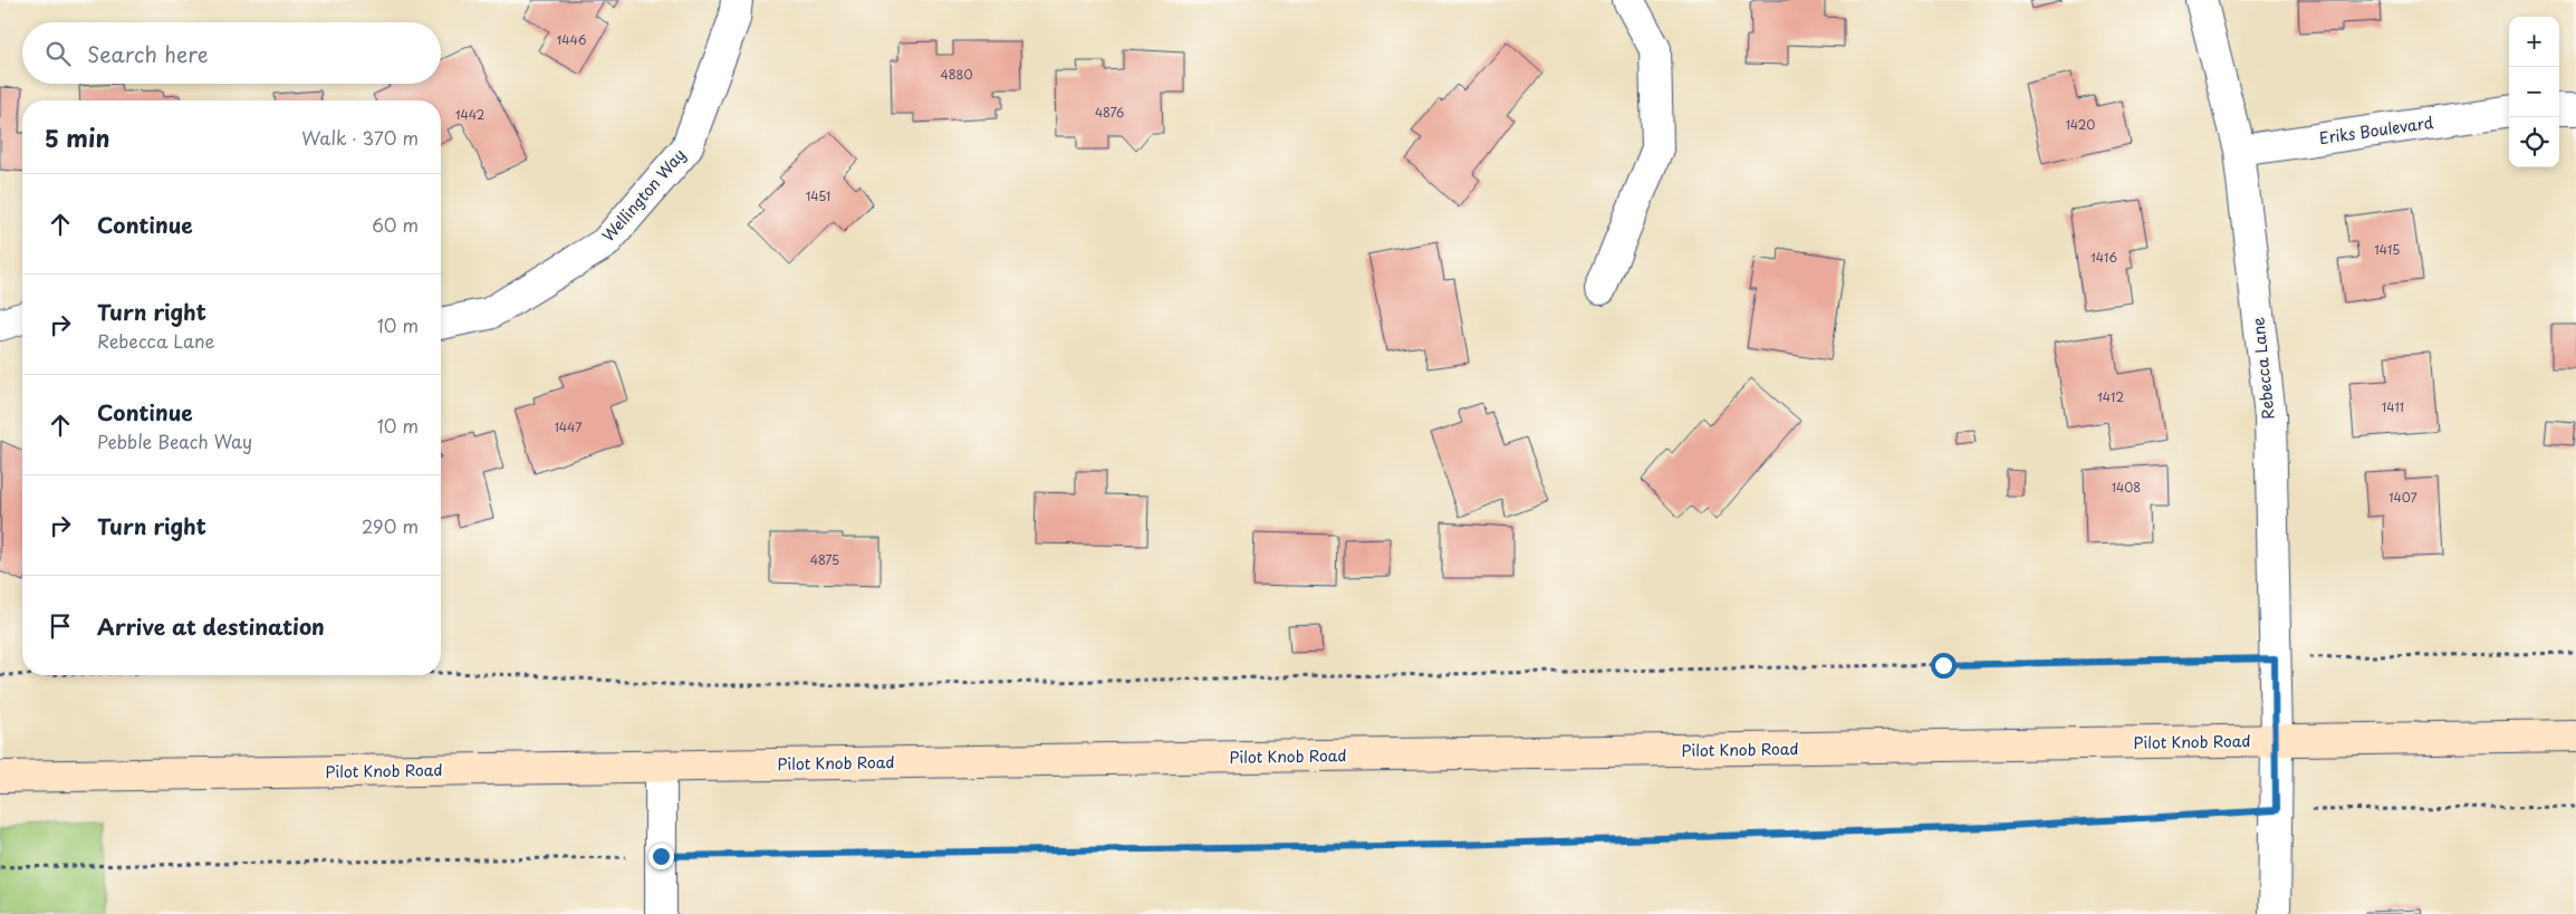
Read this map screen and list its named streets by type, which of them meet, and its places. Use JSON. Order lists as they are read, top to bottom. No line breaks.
{"streets":{"main road":["Pilot Knob Road"],"street":["Eriks Boulevard","Wellington Way","Rebecca Lane"]},"crossings":[["Eriks Boulevard","Rebecca Lane"],["Rebecca Lane","Pilot Knob Road"]],"house_numbers":["1446","4880","4876","1442","1420","1451","1415","1416","1412","1411","1447","1408","1407","4875"],"page":{"map_buttons":["+","−"],"search":"Search here","heading":["5 min","Walk · 370 m"],"list":[["Continue","60 m"],["Turn right","Rebecca Lane","10 m"],["Continue","Pebble Beach Way","10 m"],["Turn right","290 m"],"Arrive at destination"]}}
